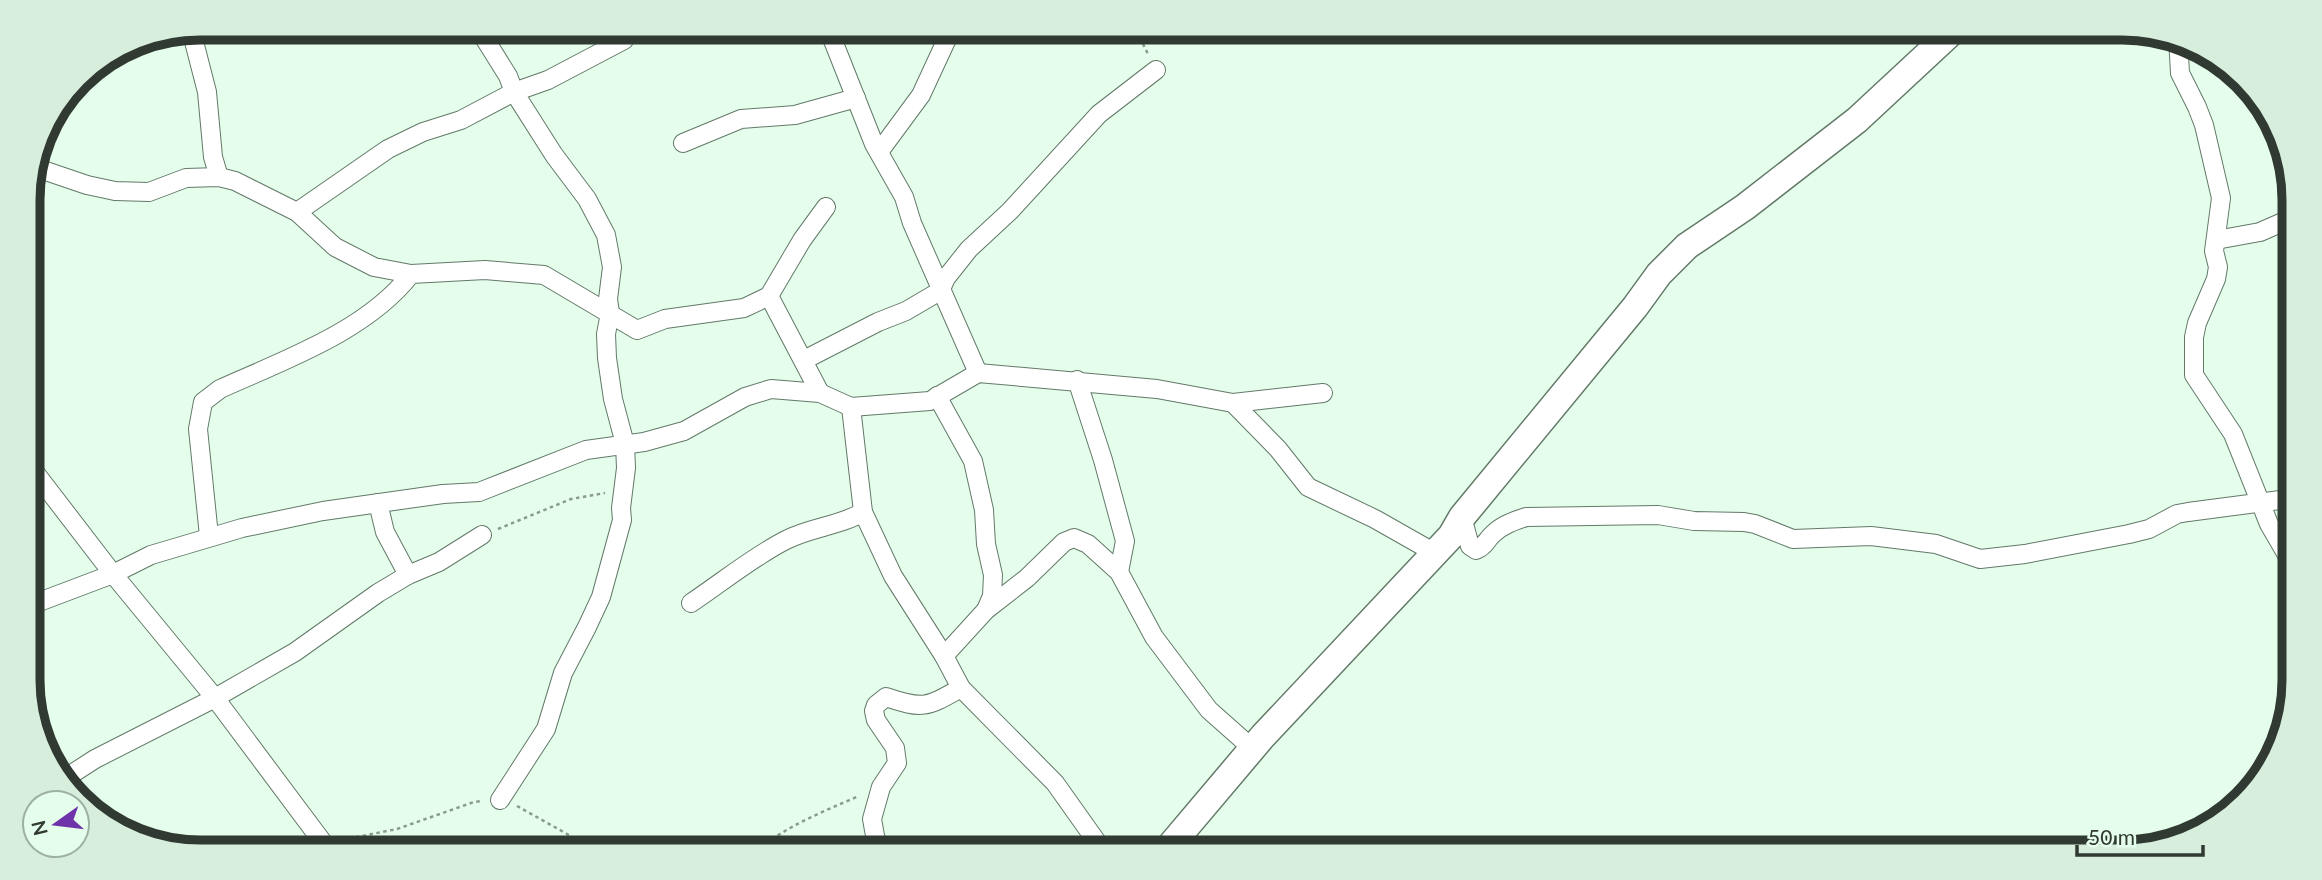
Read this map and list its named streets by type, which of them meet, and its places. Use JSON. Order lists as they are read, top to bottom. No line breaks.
{"scale_bar":"50 m","north":"left"}
